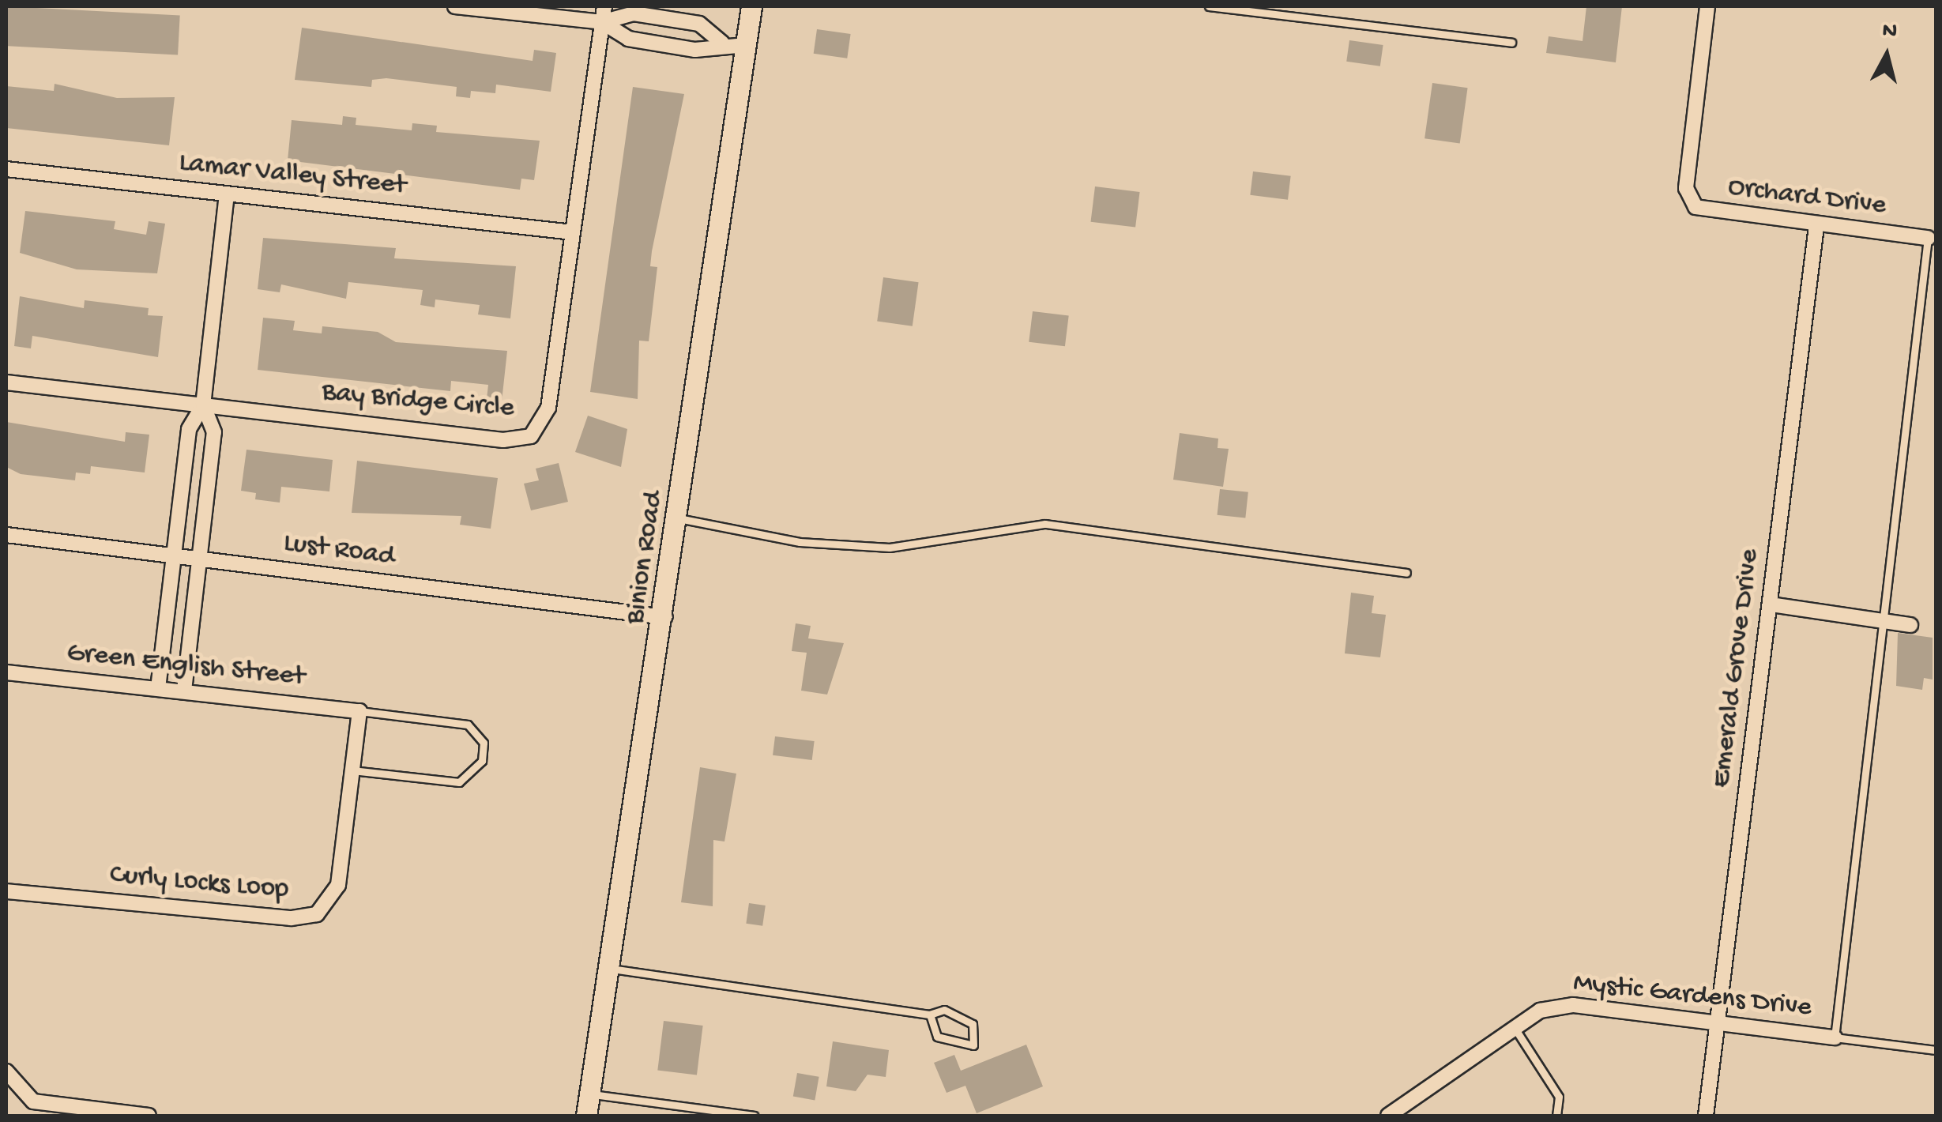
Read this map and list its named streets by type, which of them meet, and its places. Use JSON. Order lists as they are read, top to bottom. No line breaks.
{"streets":{"main road":["Binion Road"],"street":["Lamar Valley Street","Orchard Drive","Bay Bridge Circle","Lust Road","Green English Street","Emerald Grove Drive","Curly Locks Loop","Mystic Gardens Drive"]},"crossings":[["Lamar Valley Street","Bay Bridge Circle"],["Orchard Drive","Emerald Grove Drive"],["Lust Road","Binion Road"],["Green English Street","Curly Locks Loop"],["Emerald Grove Drive","Mystic Gardens Drive"]],"north":"top"}
